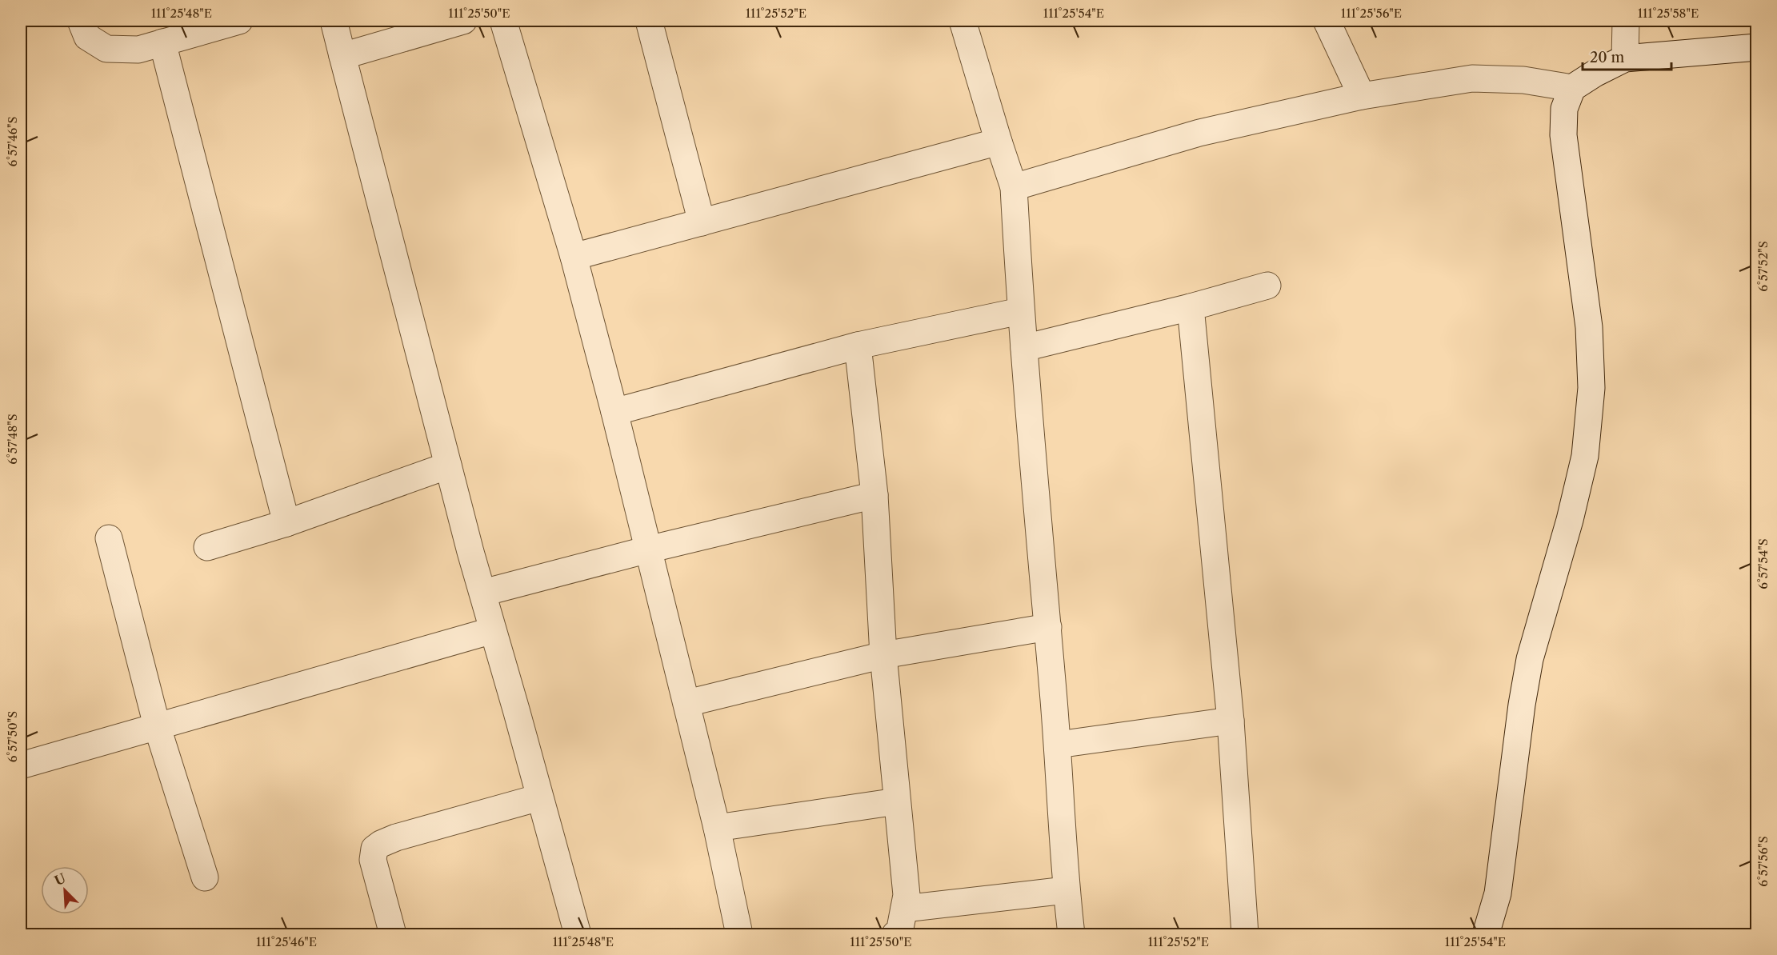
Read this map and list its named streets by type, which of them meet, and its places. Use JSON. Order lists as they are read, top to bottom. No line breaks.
{"scale_bar":"20 m","north":"top left","coordinates":["111°25'48\"E","111°25'50\"E","111°25'52\"E","111°25'54\"E","111°25'56\"E","111°25'58\"E","6°57'46\"S","6°57'52\"S","6°57'48\"S","6°57'54\"S","6°57'50\"S","6°57'56\"S","111°25'46\"E"]}
